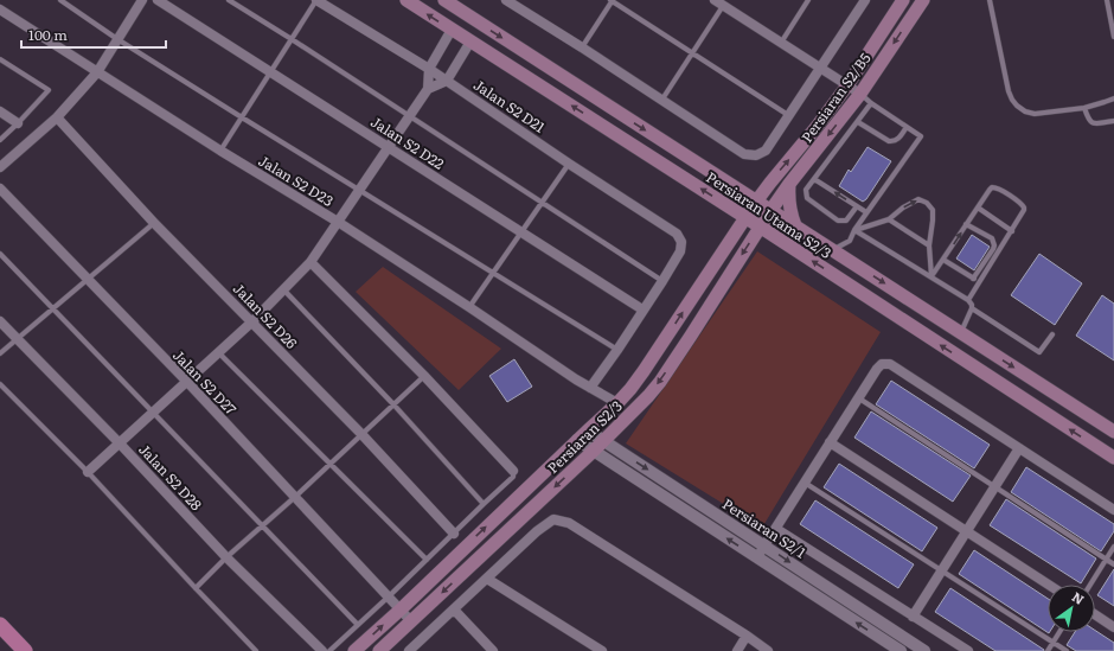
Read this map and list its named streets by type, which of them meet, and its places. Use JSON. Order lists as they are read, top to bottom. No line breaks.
{"streets":{"main road":["Persiaran S2/B5","Persiaran Utama S2/3","Persiaran S2/3"],"street":["Jalan S2 D21","Jalan S2 D22","Jalan S2 D23","Jalan S2 D26","Jalan S2 D27","Jalan S2 D28","Persiaran S2/1"]},"crossings":[["Persiaran S2/B5","Jalan S2 D23"],["Persiaran S2/B5","Persiaran Utama S2/3"],["Persiaran S2/B5","Jalan S2 D27"],["Persiaran S2/B5","Persiaran S2/3"],["Persiaran S2/B5","Persiaran S2/1"],["Persiaran Utama S2/3","Persiaran S2/3"],["Jalan S2 D27","Persiaran S2/3"],["Persiaran S2/3","Persiaran S2/1"]],"one_way":["Persiaran S2/3"],"scale_bar":"100 m","north":"top right"}
